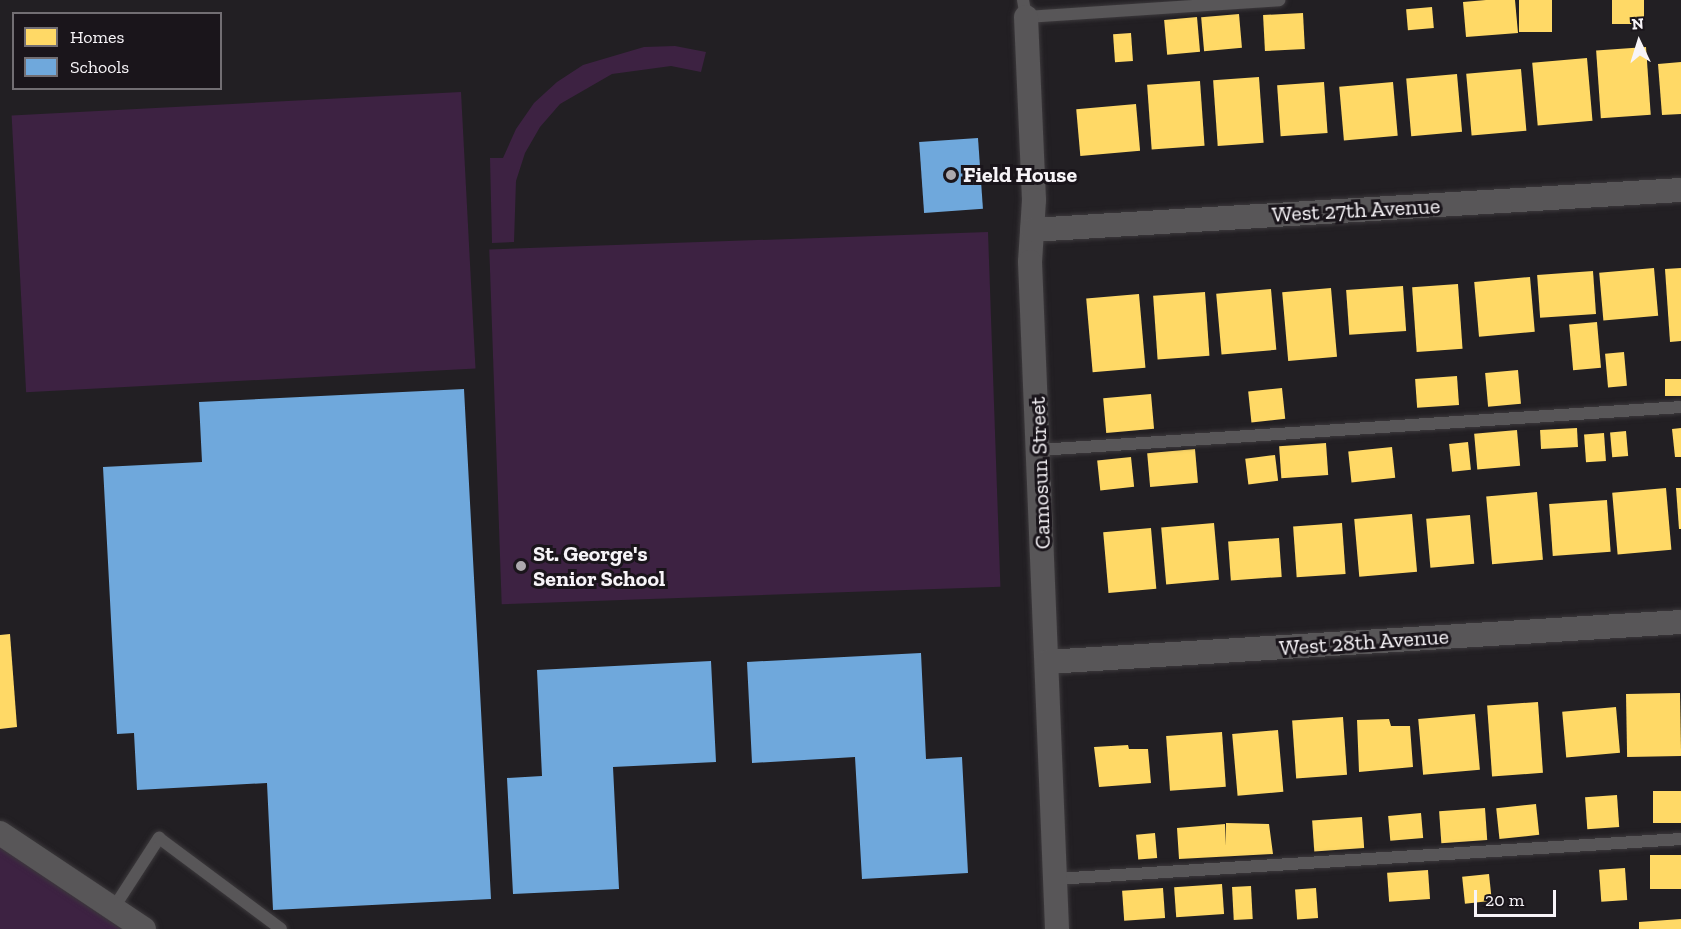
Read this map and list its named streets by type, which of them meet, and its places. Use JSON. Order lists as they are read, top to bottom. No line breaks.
{"streets":{"street":["West 27th Avenue","Camosun Street","West 28th Avenue"]},"crossings":[["West 27th Avenue","Camosun Street"],["Camosun Street","West 28th Avenue"]],"places":["Field House","St. George's Senior School"],"legend":["Homes","Schools"],"scale_bar":"20 m","north":"top"}
